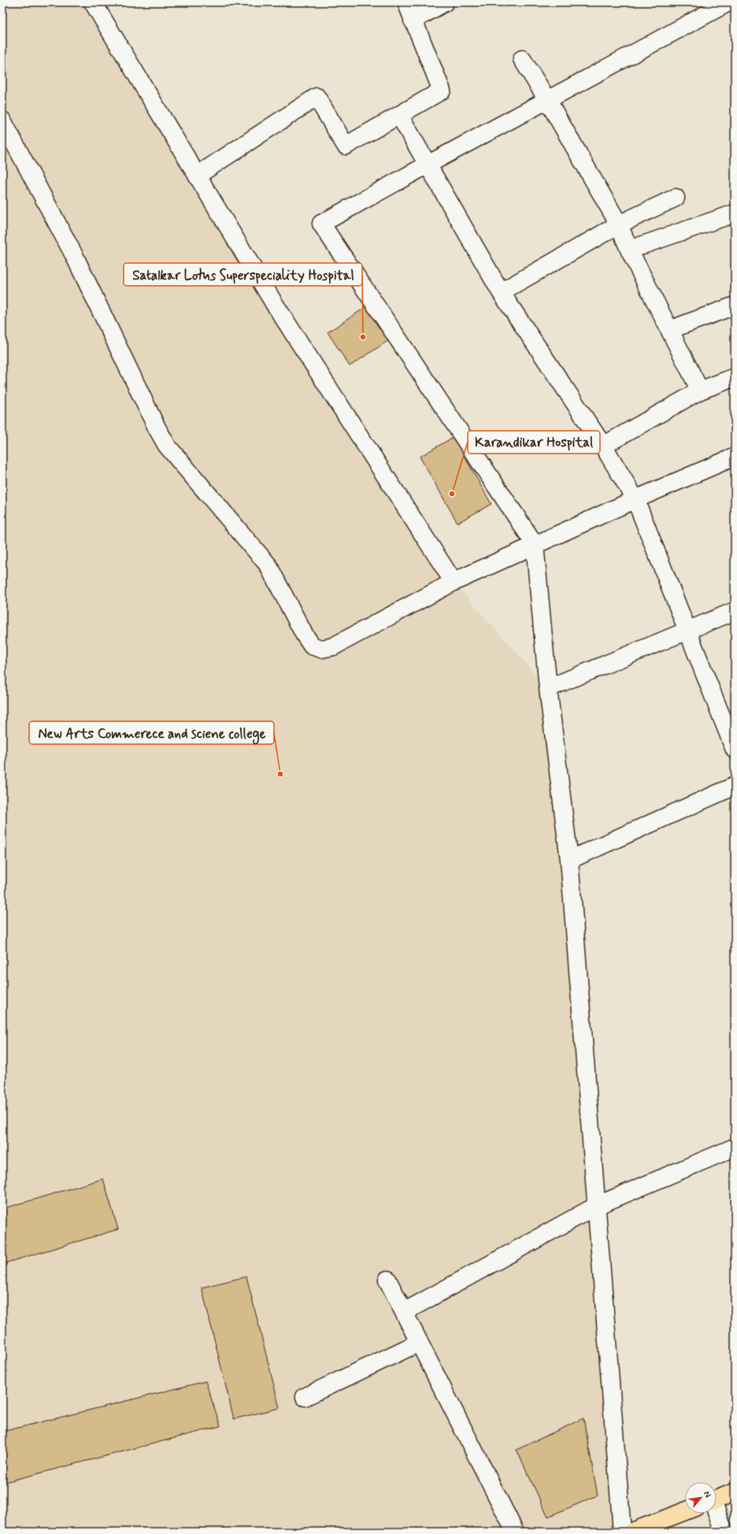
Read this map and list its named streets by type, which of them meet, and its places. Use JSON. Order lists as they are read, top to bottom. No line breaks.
{"places":["Satalkar Lotus Superspeciality Hospital","Karandikar Hospital","New Arts Commerece and sciene college"],"north":"top right"}
